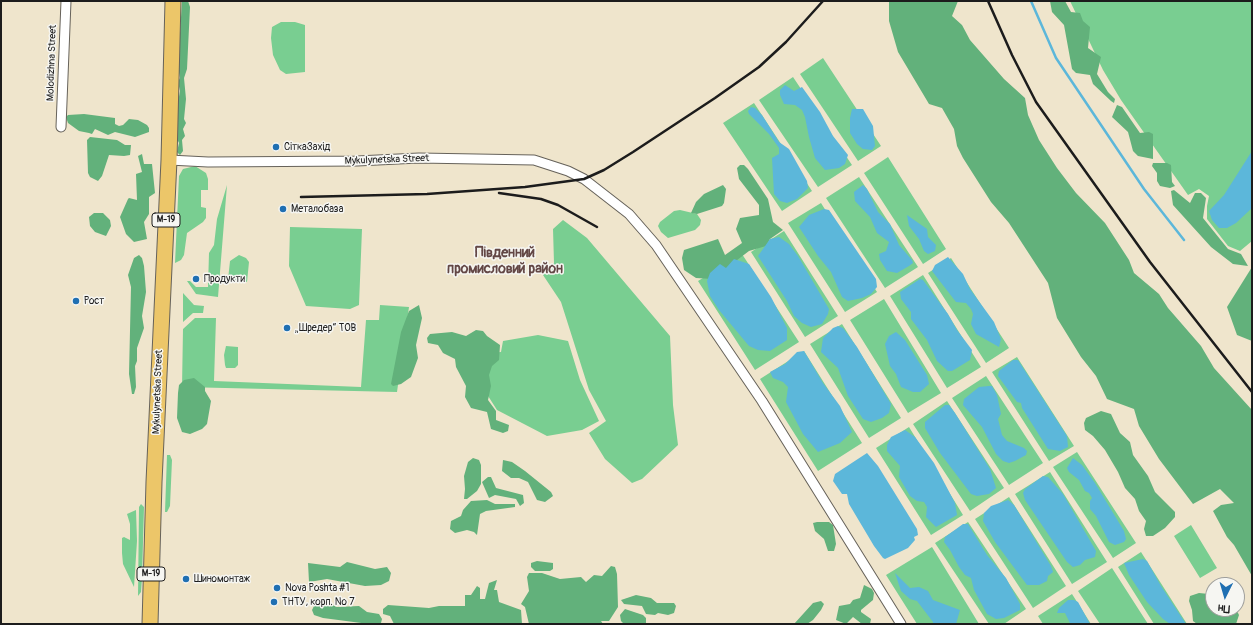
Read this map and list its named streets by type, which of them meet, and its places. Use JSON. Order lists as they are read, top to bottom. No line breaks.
{"streets":{"highway":["Mykulynetska Street","М-19"],"street":["Molodizhna Street"]},"districts":["Південний промисловий район"],"places":["СіткаЗахід","Металобаза","Продукти","Рост","„Шредер“ ТОВ","Шиномонтаж","Nova Poshta #1","ТНТУ, корп. № 7"],"north":"bottom"}
